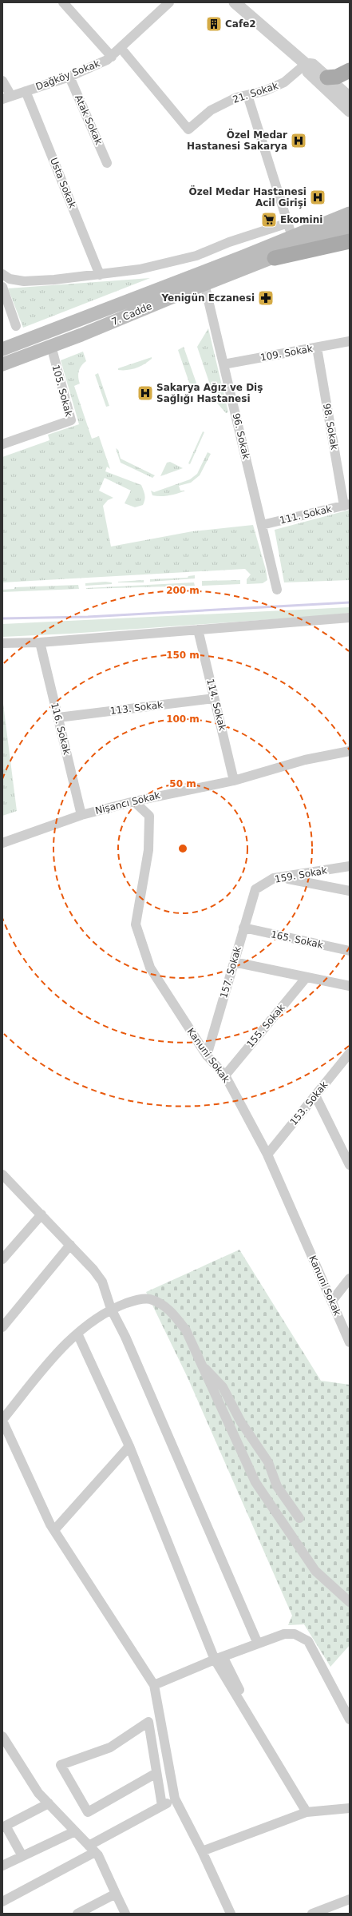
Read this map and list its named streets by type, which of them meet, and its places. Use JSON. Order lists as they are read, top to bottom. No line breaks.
{"streets":{"main road":["7. Cadde"],"street":["Dağköy Sokak","21. Sokak","Atak Sokak","Usta Sokak","109. Sokak","105. Sokak","98. Sokak","96. Sokak","111. Sokak","114. Sokak","113. Sokak","116. Sokak","Nişancı Sokak","159. Sokak","165. Sokak","157. Sokak","155. Sokak","Kanuni Sokak","153. Sokak"]},"crossings":[["Dağköy Sokak","21. Sokak"],["Dağköy Sokak","Atak Sokak"],["Dağköy Sokak","Usta Sokak"],["7. Cadde","105. Sokak"],["7. Cadde","96. Sokak"],["109. Sokak","98. Sokak"],["109. Sokak","96. Sokak"],["98. Sokak","111. Sokak"],["96. Sokak","111. Sokak"],["114. Sokak","113. Sokak"],["114. Sokak","Nişancı Sokak"],["113. Sokak","116. Sokak"],["116. Sokak","Nişancı Sokak"],["Nişancı Sokak","Kanuni Sokak"],["159. Sokak","157. Sokak"],["165. Sokak","157. Sokak"],["157. Sokak","Kanuni Sokak"],["155. Sokak","Kanuni Sokak"],["Kanuni Sokak","153. Sokak"]],"places":{"building":["Cafe2"],"hospital":["Özel Medar Hastanesi Sakarya","Özel Medar Hastanesi Acil Girişi","Sakarya Ağız ve Diş Sağlığı Hastanesi"],"supermarket":["Ekomini"],"pharmacy":["Yenigün Eczanesi"]},"rings":["200 m","150 m","100 m","50 m"]}
